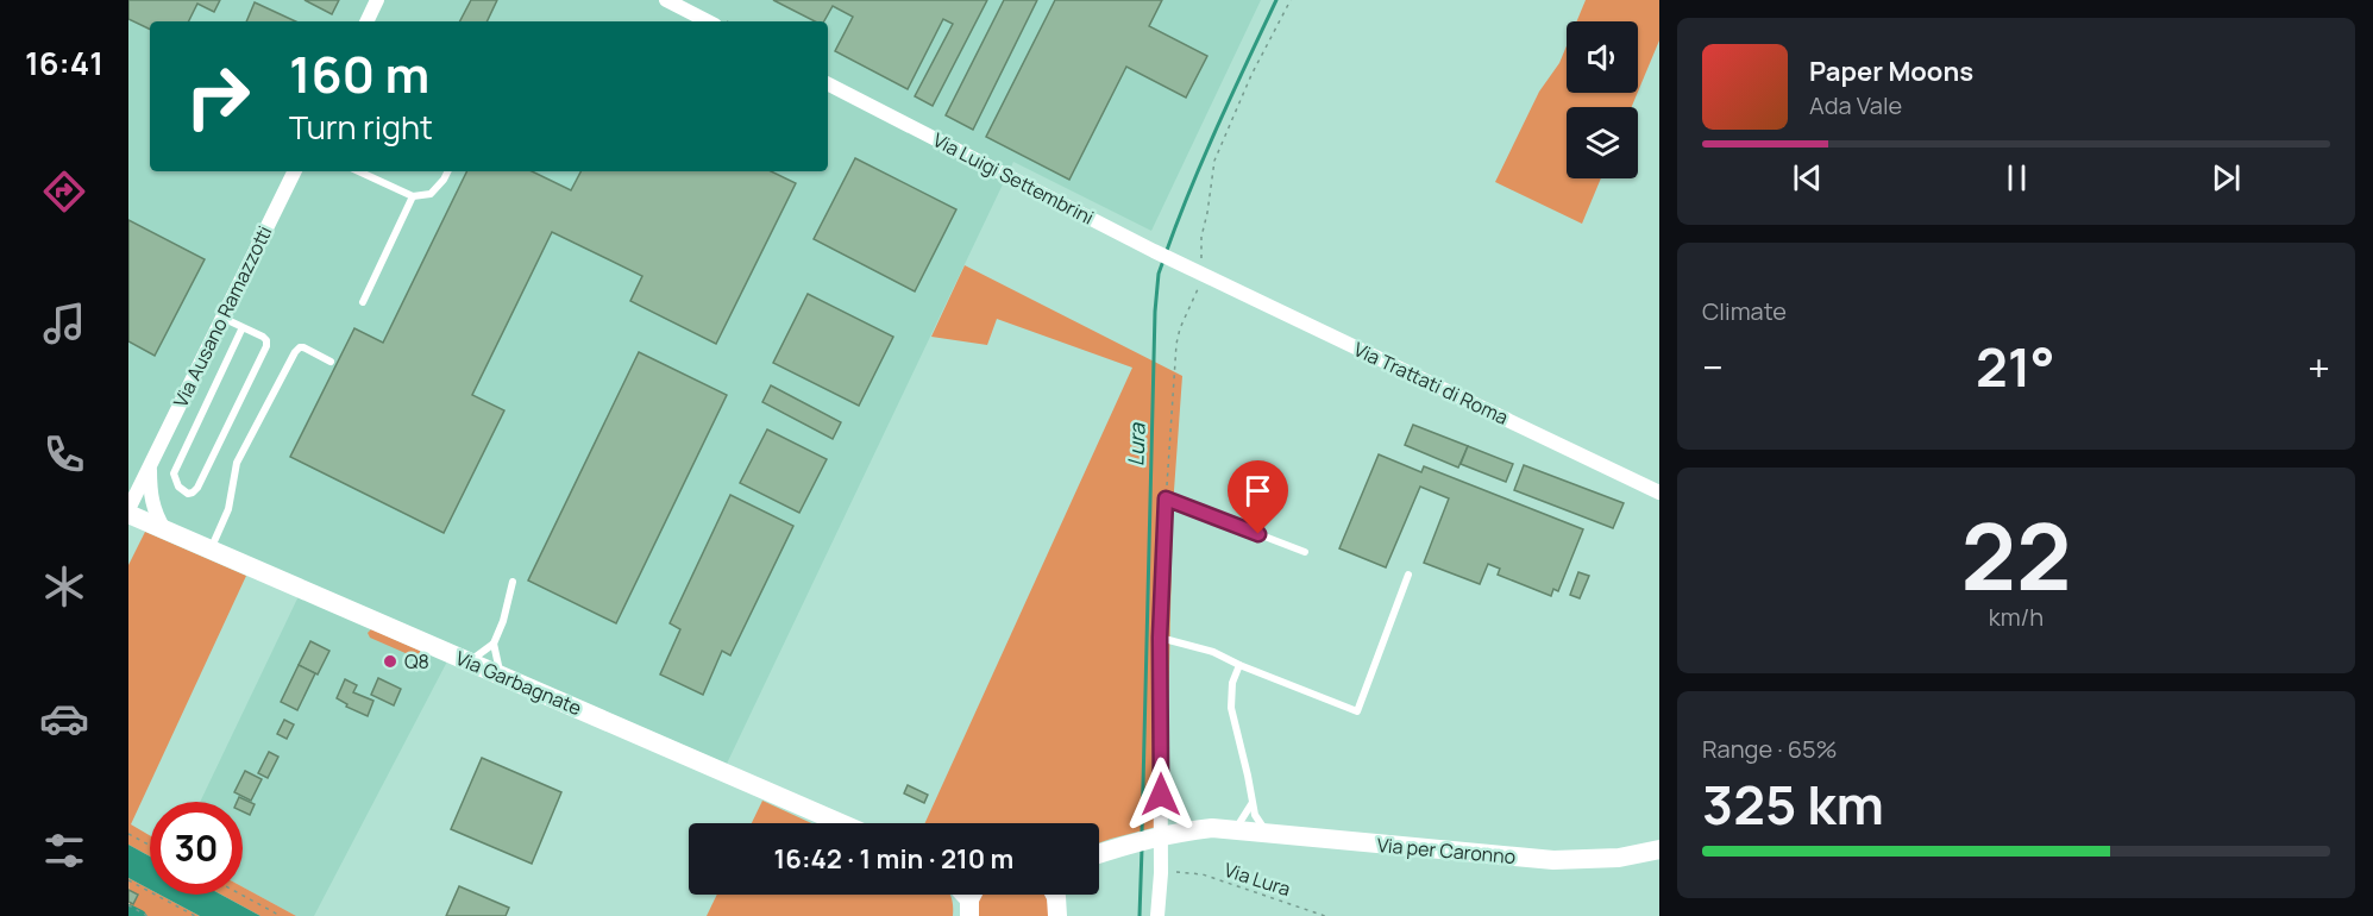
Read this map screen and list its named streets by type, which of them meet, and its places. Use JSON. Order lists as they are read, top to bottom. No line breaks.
{"streets":{"street":["Via Luigi Settembrini","Via Ausano Ramazzotti","Via Trattati di Roma","Via Garbagnate","Via per Caronno"],"path":["Via Lura"]},"crossings":[["Via Luigi Settembrini","Via Trattati di Roma"],["Via Ausano Ramazzotti","Via Garbagnate"]],"water":["Lura"],"places":["Q8"],"page":{"tabs":"16:41","turn":["160 m","Turn right"],"song":["Paper Moons","Ada Vale"],"tile":["Climate",["22","km/h"],["Range · 65%","325 km"]],"heat":["−","21°","+"],"limit":"30","trip":"16:42 · 1 min · 210 m"}}
